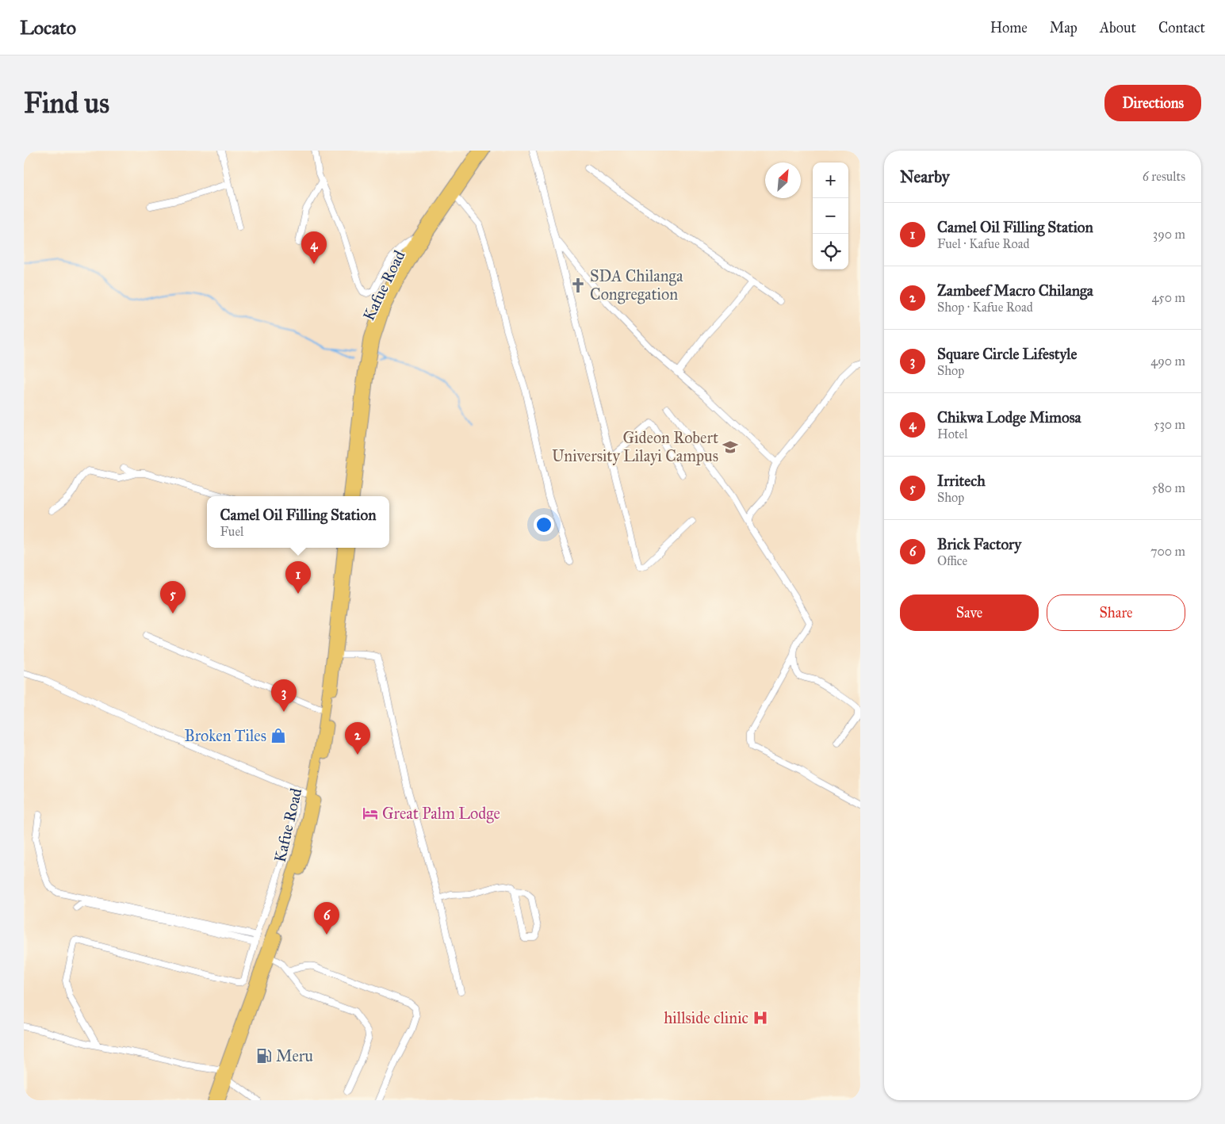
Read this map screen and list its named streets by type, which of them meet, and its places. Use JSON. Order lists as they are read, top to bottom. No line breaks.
{"streets":{"highway":["Kafue Road"]},"places":{"church":["SDA Chilanga Congregation"],"school or university":["Gideon Robert University Lilayi Campus"],"shop":["Broken Tiles"],"hotel":["Great Palm Lodge"],"hospital":["hillside clinic"],"fuel station":["Meru"]},"north":"top right","page":{"header":"Locato","nav":["Home","Map","About","Contact"],"buttons":["Directions",["Save","Share"]],"title":"Find us","heading":["Nearby","6 results"],"map_buttons":["+","−"],"list":[{"mark":"1","name":"Camel Oil Filling Station","note":"Fuel · Kafue Road","value":"390 m"},{"mark":"2","name":"Zambeef Macro Chilanga","note":"Shop · Kafue Road","value":"450 m"},{"mark":"3","name":"Square Circle Lifestyle","note":"Shop","value":"490 m"},{"mark":"4","name":"Chikwa Lodge Mimosa","note":"Hotel","value":"530 m"},{"mark":"5","name":"Irritech","note":"Shop","value":"580 m"},{"mark":"6","name":"Brick Factory","note":"Office","value":"700 m"}],"pins":["4","1","5","3","2","6"],"popup":["Camel Oil Filling Station","Fuel"]}}
